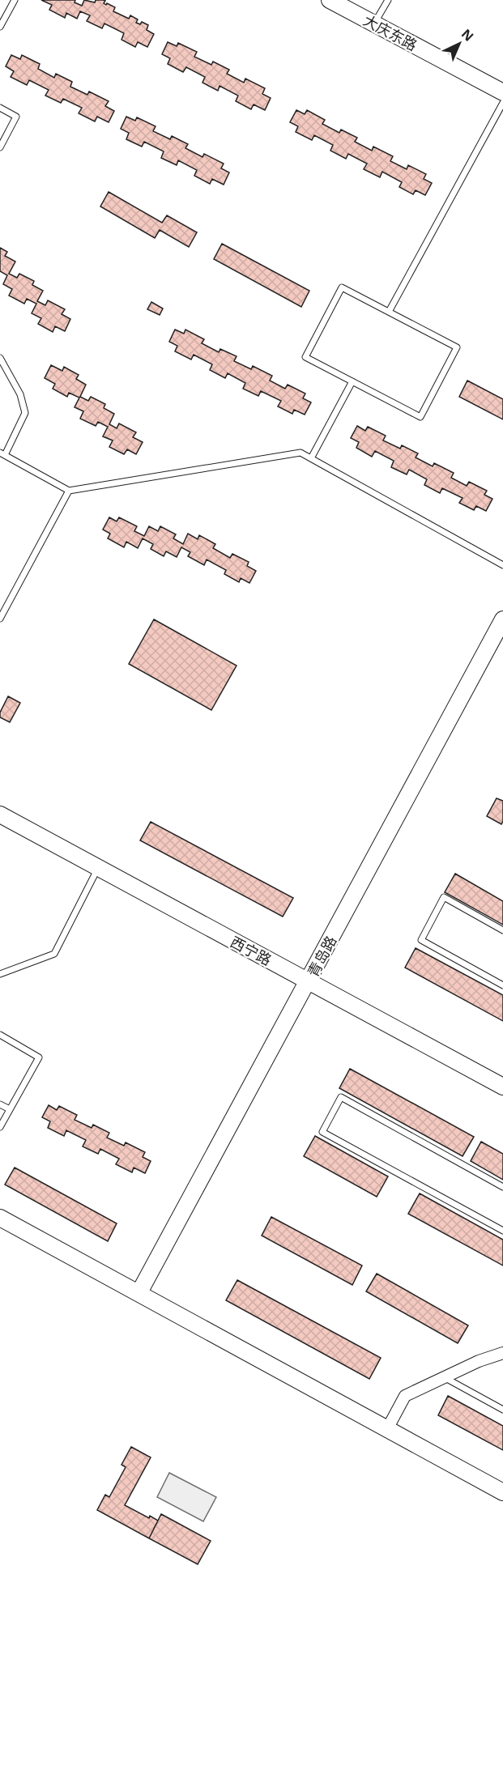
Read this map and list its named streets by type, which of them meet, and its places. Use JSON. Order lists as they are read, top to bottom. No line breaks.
{"streets":{"street":["大庆东路","西宁路","青岛路"]},"crossings":[["西宁路","青岛路"]],"north":"top right"}
